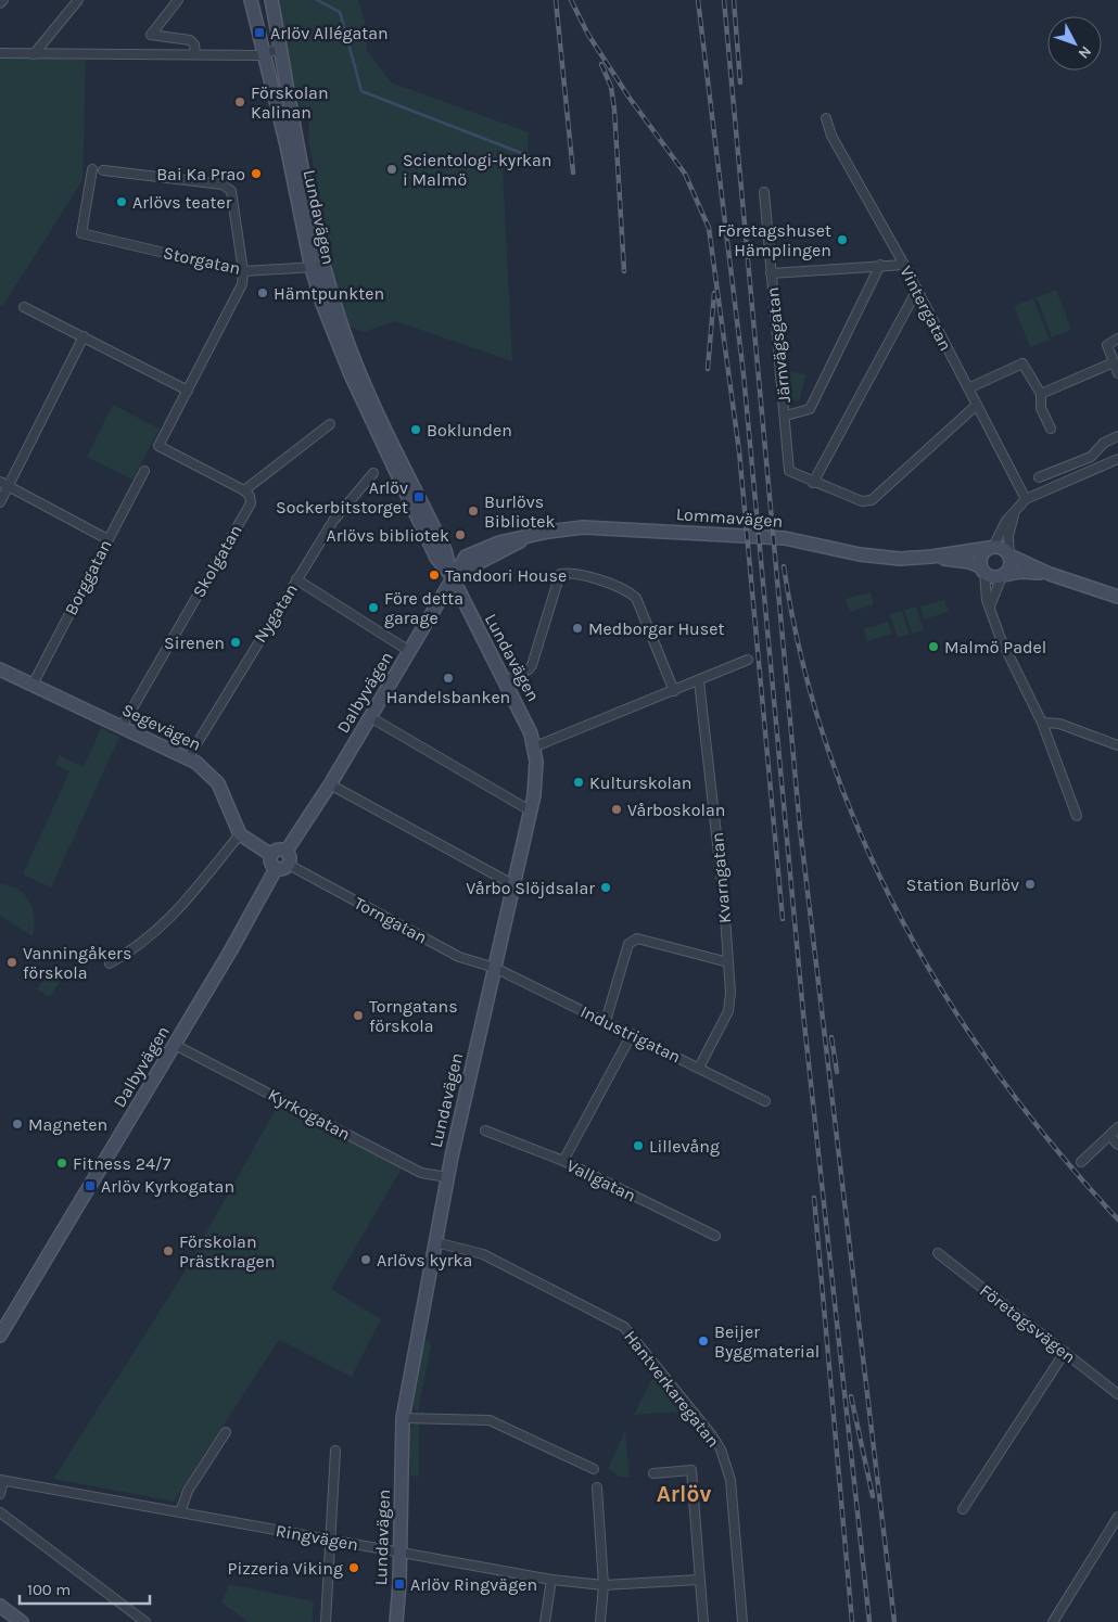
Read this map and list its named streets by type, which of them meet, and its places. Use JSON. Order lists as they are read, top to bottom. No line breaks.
{"streets":{"street":["Lundavägen","Storgatan","Vintergatan","Järnvägsgatan","Lommavägen","Skolgatan","Borggatan","Nygatan","Dalbyvägen","Segevägen","Kvarngatan","Torngatan","Industrigatan","Kyrkogatan","Vallgatan","Företagsvägen","Hantverkaregatan","Ringvägen"]},"crossings":[["Lundavägen","Storgatan"],["Lundavägen","Lommavägen"],["Lundavägen","Dalbyvägen"],["Lundavägen","Torngatan"],["Lundavägen","Industrigatan"],["Lundavägen","Kyrkogatan"],["Lundavägen","Hantverkaregatan"],["Lundavägen","Ringvägen"],["Lommavägen","Dalbyvägen"],["Skolgatan","Segevägen"],["Borggatan","Segevägen"],["Nygatan","Segevägen"],["Dalbyvägen","Torngatan"],["Dalbyvägen","Kyrkogatan"],["Kvarngatan","Industrigatan"],["Torngatan","Industrigatan"]],"districts":["Arlöv"],"places":{"transit":["Arlöv Allégatan","Arlöv Sockerbitstorget","Arlöv Kyrkogatan","Arlöv Ringvägen"],"other":["Förskolan Kalinan","Scientologi-kyrkan i Malmö","Bai Ka Prao","Arlövs teater","Företagshuset Hämplingen","Hämtpunkten","Boklunden","Burlövs Bibliotek","Arlövs bibliotek","Tandoori House","Före detta garage","Medborgar Huset","Sirenen","Malmö Padel","Handelsbanken","Kulturskolan","Vårboskolan","Station Burlöv","Vårbo Slöjdsalar","Vanningåkers förskola","Torngatans förskola","Magneten","Lillevång","Fitness 24/7","Förskolan Prästkragen","Arlövs kyrka","Beijer Byggmaterial","Pizzeria Viking"]},"scale_bar":"100 m","north":"bottom right"}
